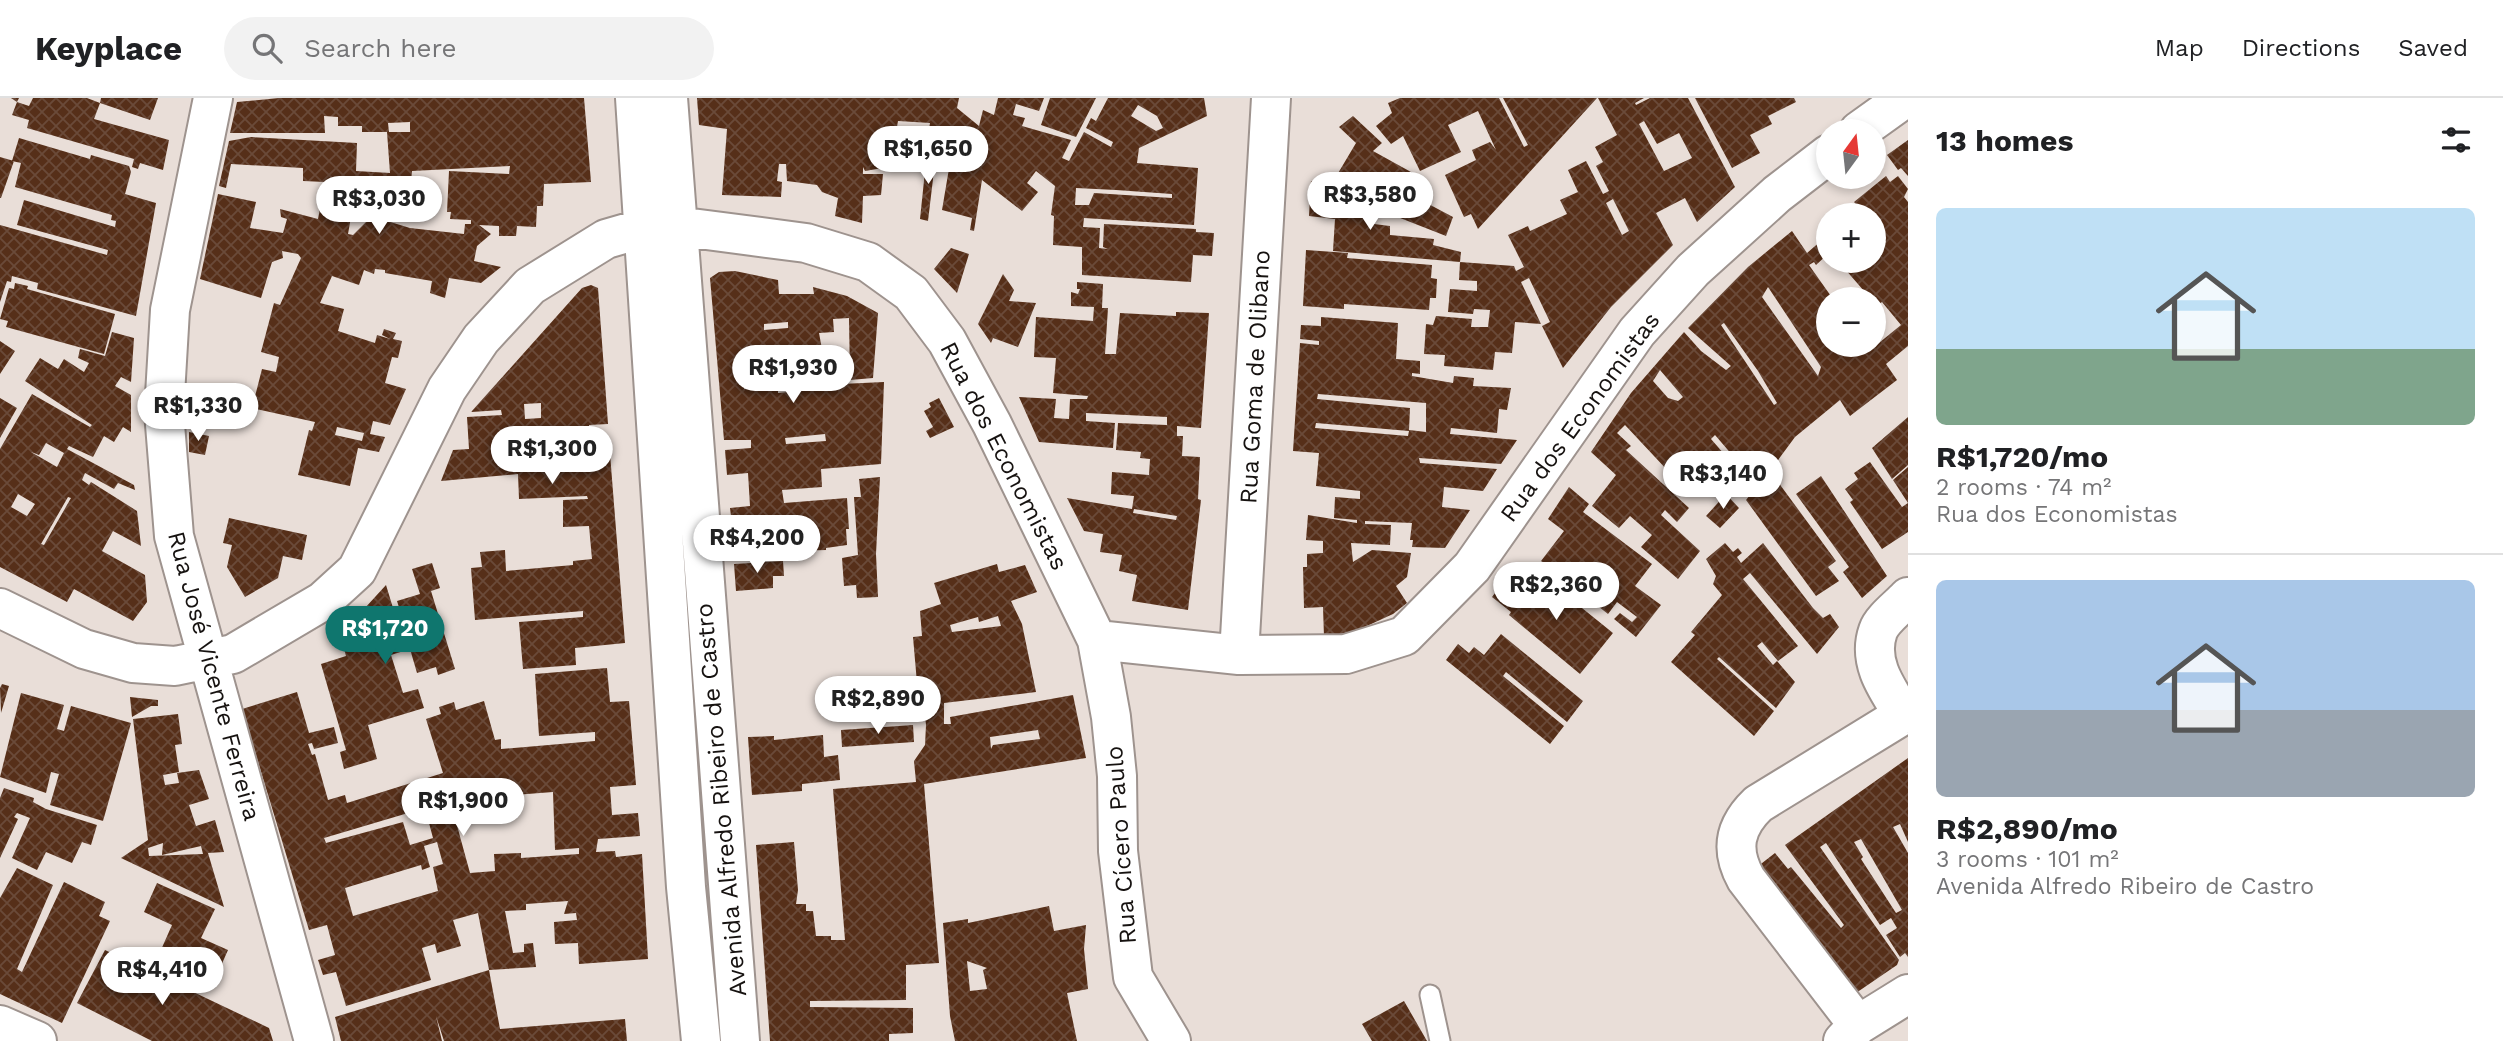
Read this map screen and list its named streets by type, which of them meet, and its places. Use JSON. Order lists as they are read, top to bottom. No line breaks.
{"streets":{"street":["Rua Goma de Olibano","Rua dos Economistas","Rua José Vicente Ferreira","Avenida Alfredo Ribeiro de Castro","Rua Cícero Paulo"]},"crossings":[["Rua Goma de Olibano","Rua dos Economistas"],["Rua dos Economistas","Rua José Vicente Ferreira"],["Rua dos Economistas","Avenida Alfredo Ribeiro de Castro"],["Rua dos Economistas","Rua Cícero Paulo"]],"north":"top","page":{"header":"Keyplace","search":"Search here","nav":["Map","Directions","Saved"],"heading":"13 homes","map_buttons":["+","−"],"price":["R$1,650","R$3,580","R$3,030","R$1,930","R$1,330","R$1,300","R$3,140","R$4,200","R$2,360","R$1,720","R$2,890","R$1,900","R$4,410"],"list":[{"name":"R$1,720/mo","note":"2 rooms · 74 m² · Rua dos Economistas"},{"name":"R$2,890/mo","note":"3 rooms · 101 m² · Avenida Alfredo Ribeiro de Castro"}]}}
